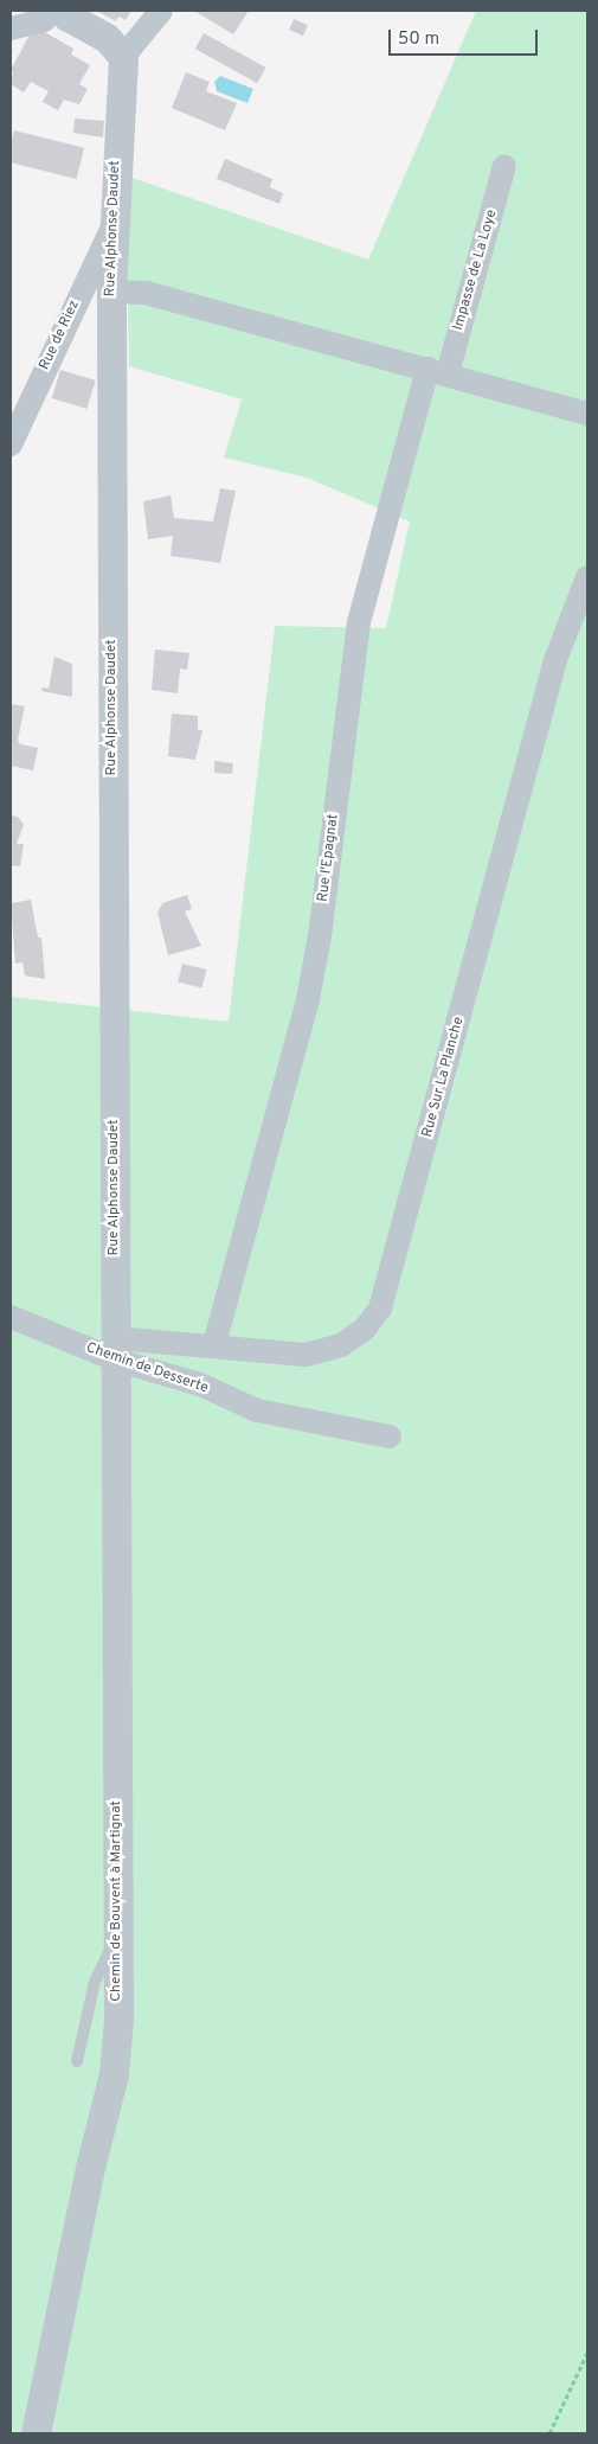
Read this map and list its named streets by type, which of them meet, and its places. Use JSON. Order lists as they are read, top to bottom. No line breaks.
{"streets":{"street":["Rue Alphonse Daudet","Impasse de La Loye","Rue de Riez","Rue l'Epagnat","Rue Sur La Planche","Chemin de Desserte","Chemin de Bouvent à Martignat"]},"crossings":[["Rue Alphonse Daudet","Rue de Riez"],["Rue Alphonse Daudet","Rue Sur La Planche"],["Rue Alphonse Daudet","Chemin de Desserte"],["Rue Alphonse Daudet","Chemin de Bouvent à Martignat"],["Impasse de La Loye","Rue l'Epagnat"],["Rue l'Epagnat","Rue Sur La Planche"],["Rue Sur La Planche","Chemin de Desserte"],["Rue Sur La Planche","Chemin de Bouvent à Martignat"],["Chemin de Desserte","Chemin de Bouvent à Martignat"]],"scale_bar":"50 m"}
